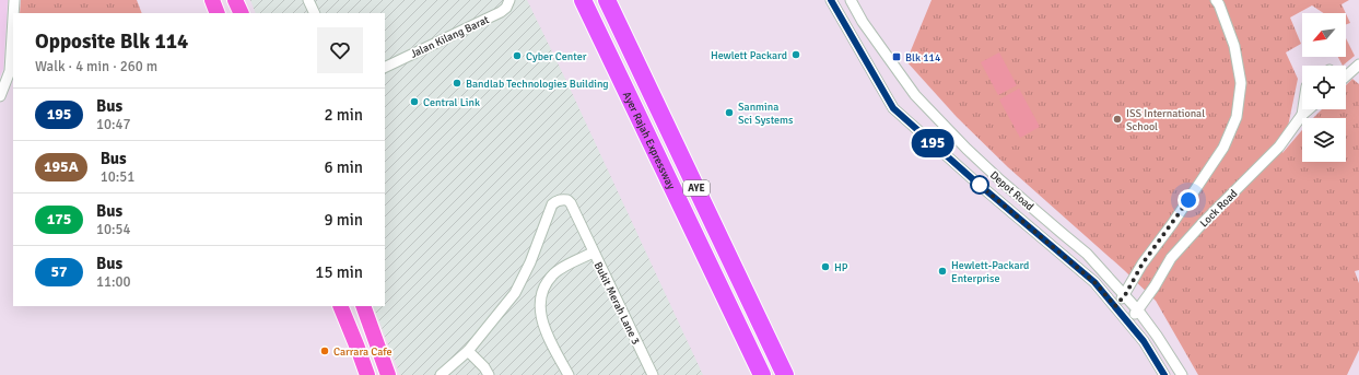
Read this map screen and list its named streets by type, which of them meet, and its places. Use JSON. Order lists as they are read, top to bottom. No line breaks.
{"streets":{"highway":["Ayer Rajah Expressway","AYE"],"street":["Jalan Kilang Barat","Depot Road","Lock Road","Bukit Merah Lane 3"]},"crossings":[["Depot Road","Lock Road"]],"places":{"other":["Hewlett Packard","Cyber Center","Bandlab Technologies Building","Central Link","Sanmina Sci Systems","ISS International School","HP","Hewlett-Packard Enterprise","Carrara Cafe"],"transit":["Blk 114"]},"lines":["bus line 195"],"north":"bottom left","page":{"on_map":"195","heading":["Opposite Blk 114","Walk · 4 min · 260 m"],"list":[{"mark":"195","name":"Bus","note":"10:47","value":"2 min"},{"mark":"195A","name":"Bus","note":"10:51","value":"6 min"},{"mark":"175","name":"Bus","note":"10:54","value":"9 min"},{"mark":"57","name":"Bus","note":"11:00","value":"15 min"}]}}
